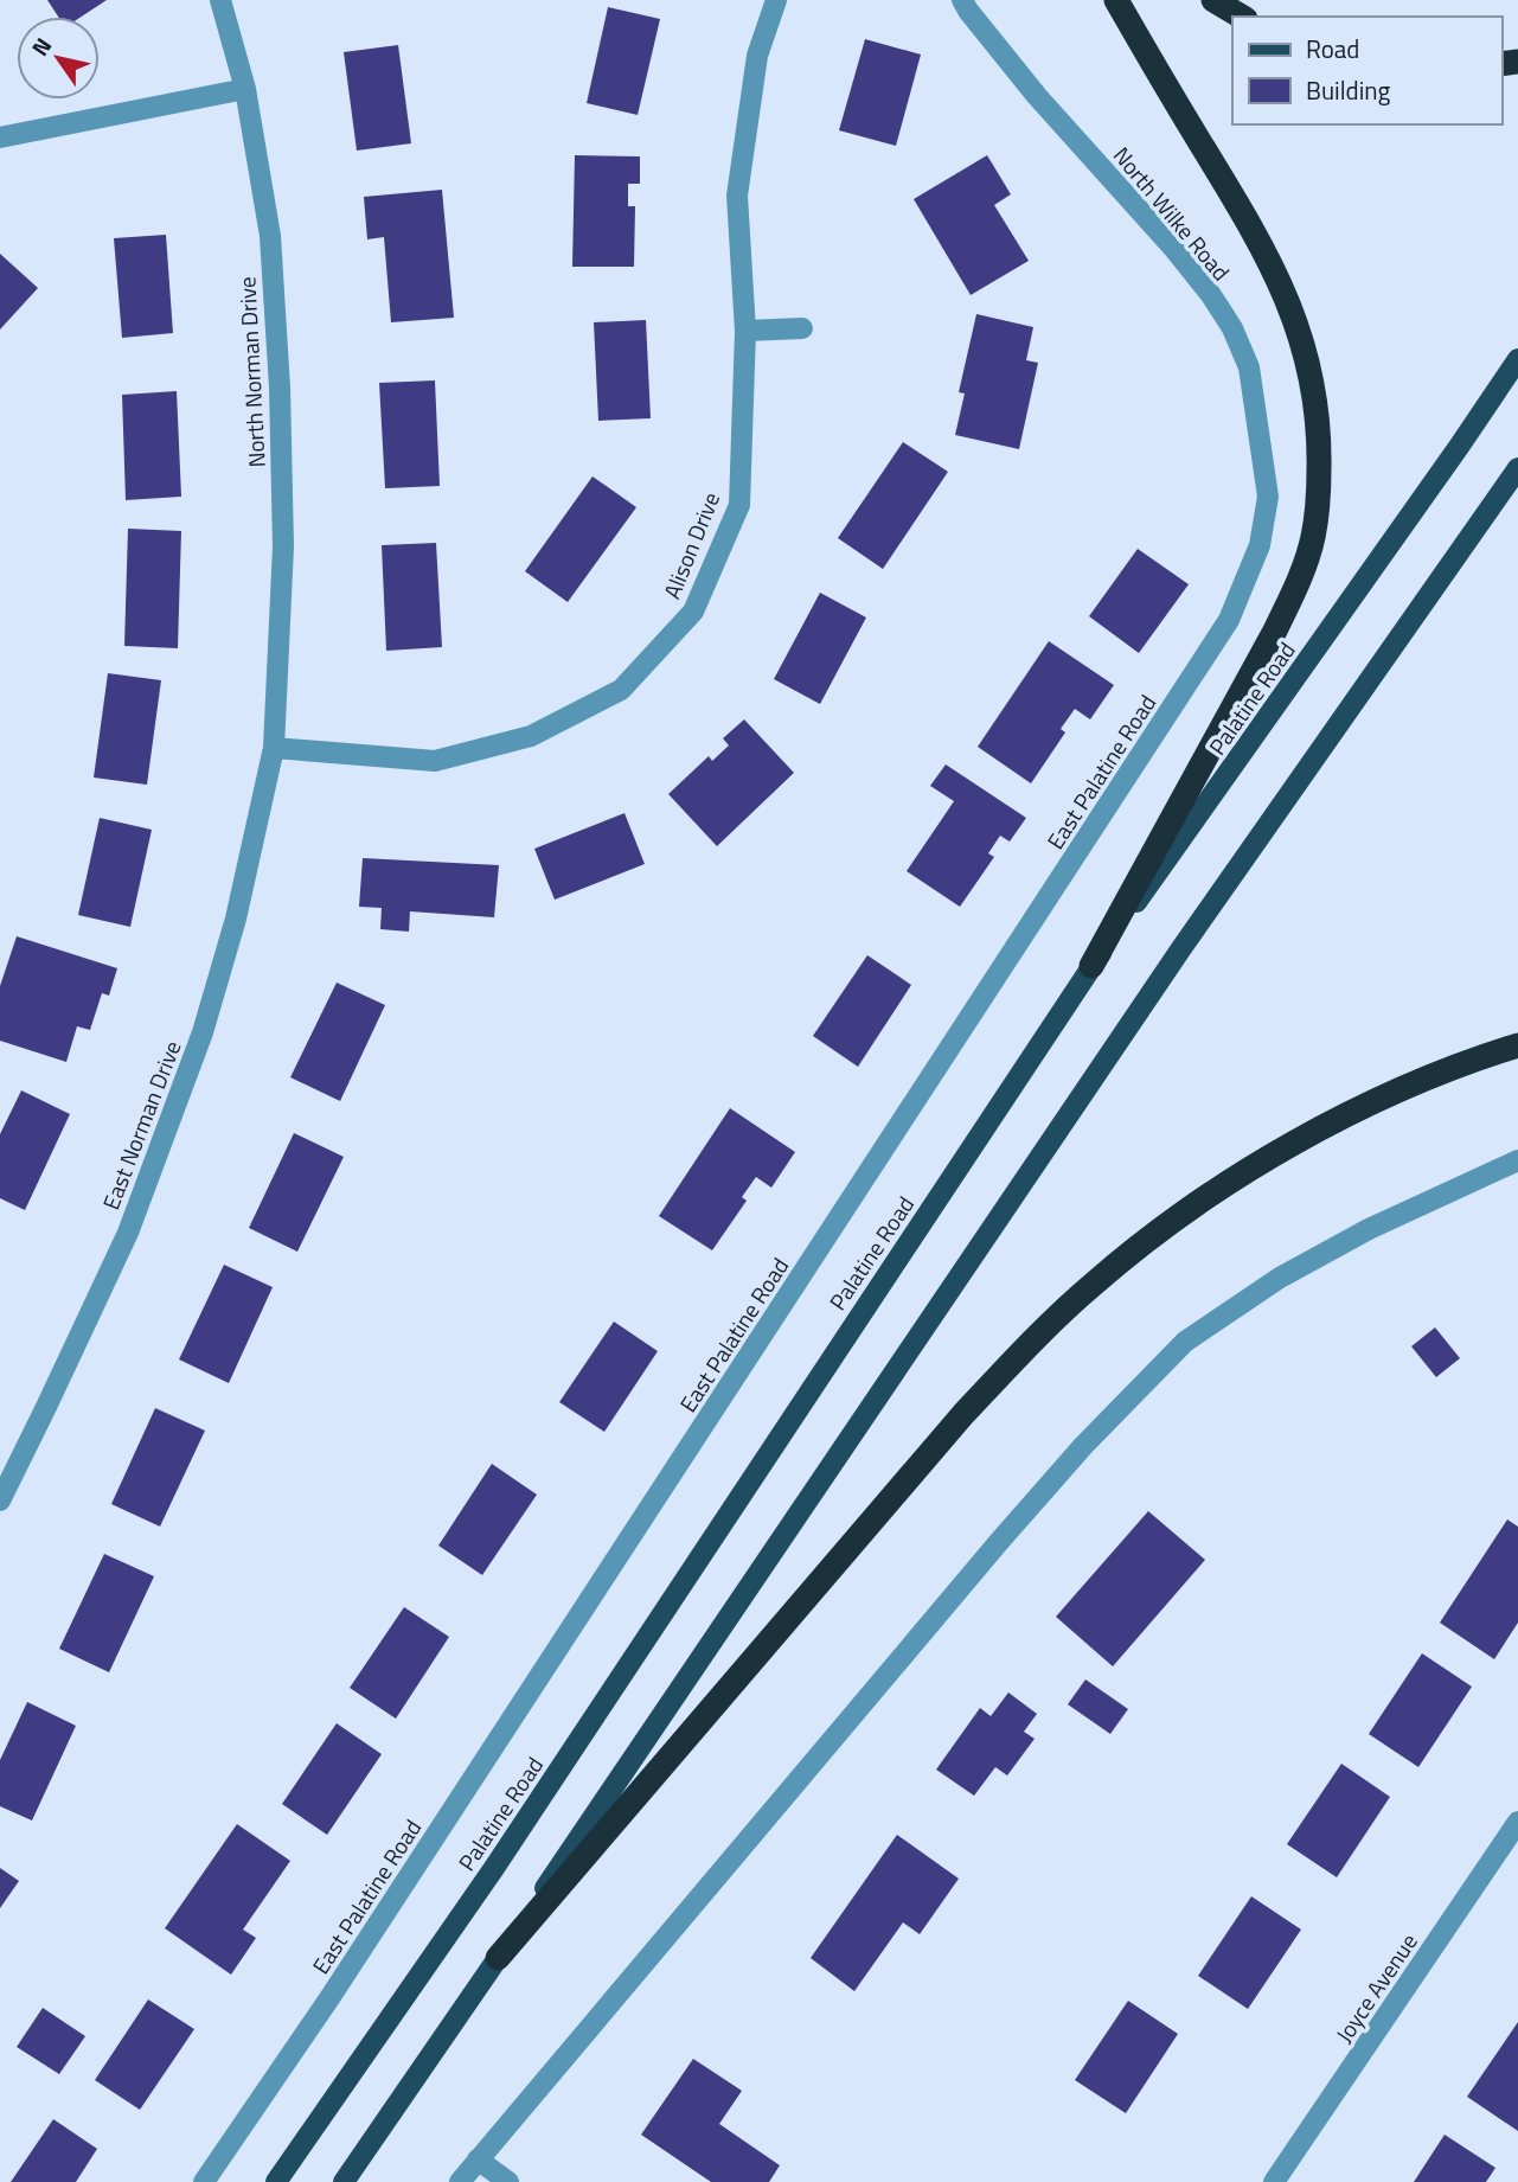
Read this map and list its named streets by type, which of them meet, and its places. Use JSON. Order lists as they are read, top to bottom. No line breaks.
{"streets":{"main road":["Palatine Road"],"street":["North Wilke Road","North Norman Drive","Alison Drive","East Palatine Road","East Norman Drive","Joyce Avenue"]},"crossings":[["North Wilke Road","East Palatine Road"],["North Norman Drive","Alison Drive"],["North Norman Drive","East Norman Drive"],["Alison Drive","East Norman Drive"]],"legend":["Road","Building"],"north":"top left"}
